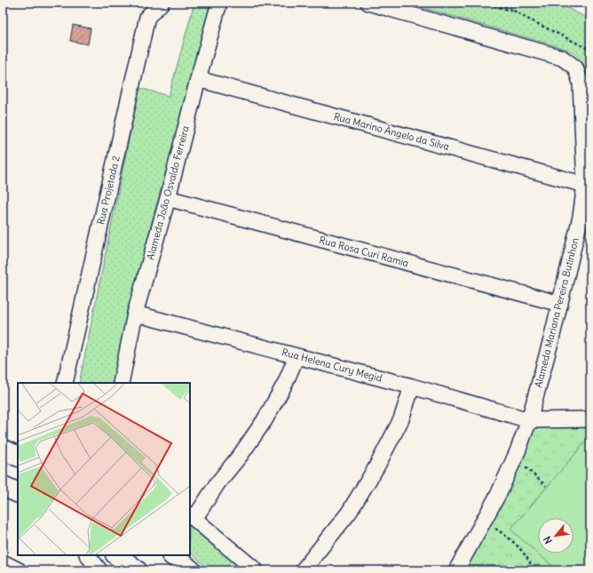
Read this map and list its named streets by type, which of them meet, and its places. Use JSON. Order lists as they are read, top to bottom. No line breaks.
{"streets":{"street":["Rua Marino Ângelo da Silva","Rua Projetada 2","Alameda João Osvaldo Ferreira","Rua Rosa Curi Ramia","Alameda Mariana Pereira Butinhon","Rua Helena Cury Megid"]},"crossings":[["Rua Marino Ângelo da Silva","Alameda João Osvaldo Ferreira"],["Rua Marino Ângelo da Silva","Alameda Mariana Pereira Butinhon"],["Alameda João Osvaldo Ferreira","Rua Rosa Curi Ramia"],["Alameda João Osvaldo Ferreira","Rua Helena Cury Megid"],["Rua Rosa Curi Ramia","Alameda Mariana Pereira Butinhon"],["Alameda Mariana Pereira Butinhon","Rua Helena Cury Megid"]],"north":"bottom left"}
